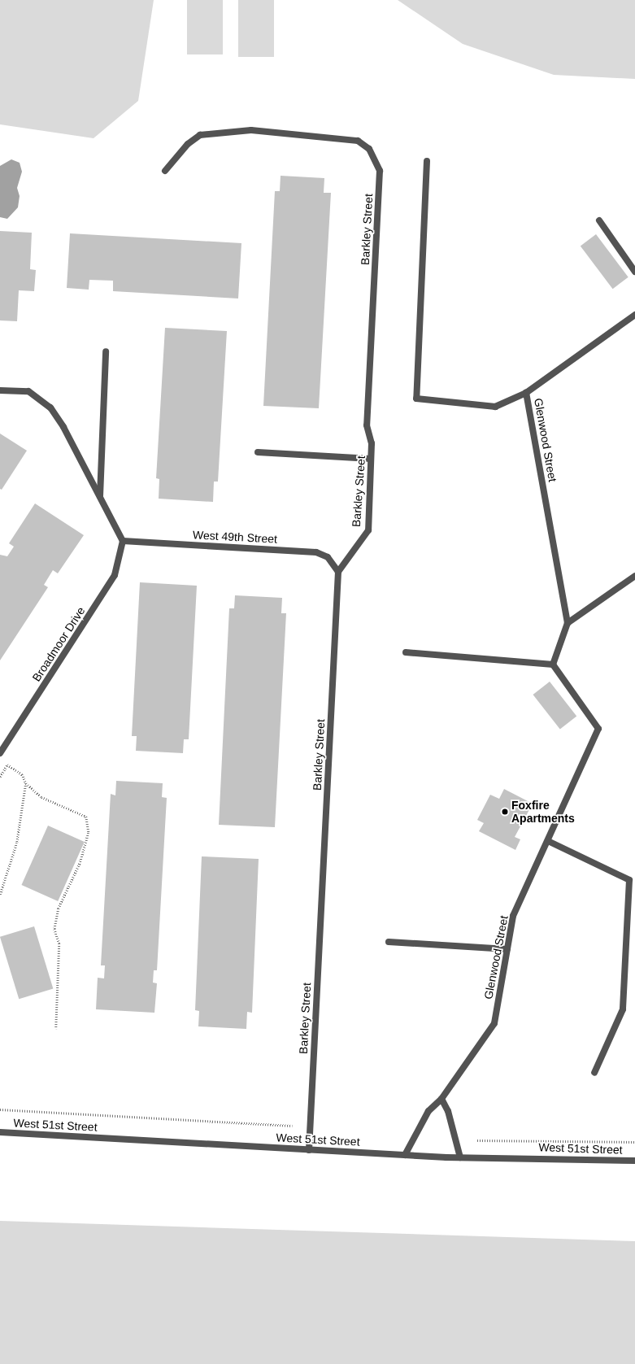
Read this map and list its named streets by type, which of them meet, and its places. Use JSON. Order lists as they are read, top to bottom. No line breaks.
{"streets":{"street":["Barkley Street","Glenwood Street","West 49th Street","Broadmoor Drive","West 51st Street"]},"crossings":[["Barkley Street","West 49th Street"],["Barkley Street","West 51st Street"],["Glenwood Street","West 51st Street"],["West 49th Street","Broadmoor Drive"]],"places":["Foxfire Apartments"]}
